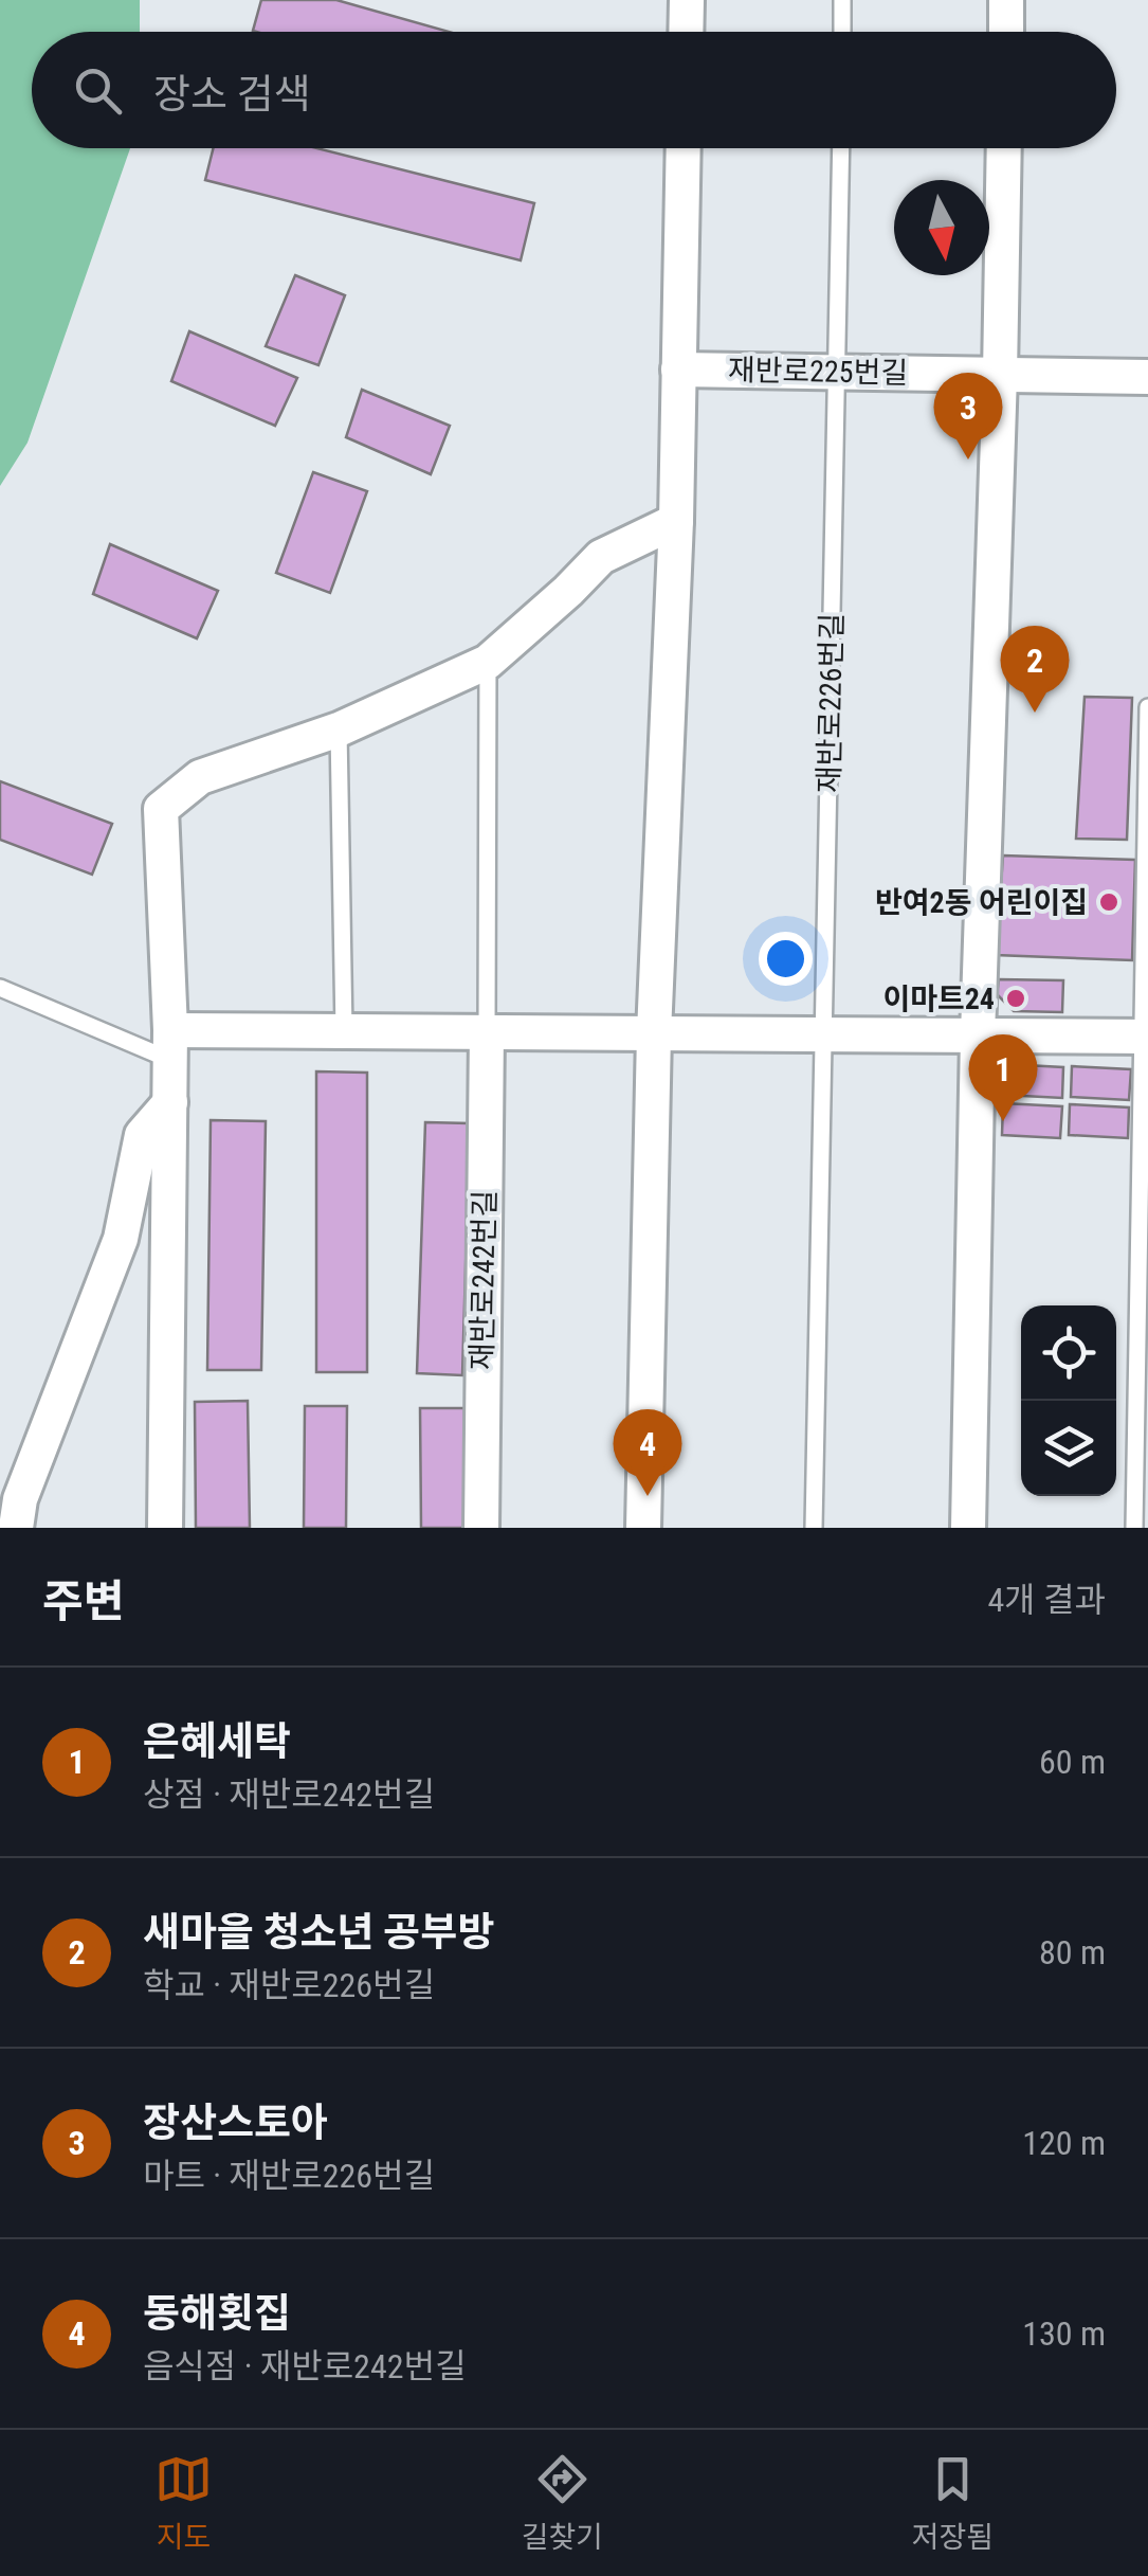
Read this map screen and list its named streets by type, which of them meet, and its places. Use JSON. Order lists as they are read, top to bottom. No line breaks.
{"streets":{"street":["재반로225번길","재반로242번길"],"lane":["재반로226번길"]},"crossings":[["재반로225번길","재반로226번길"]],"places":["반여2동 어린이집","이마트24"],"north":"bottom","page":{"search":"장소 검색","pins":["3","2","1","4"],"heading":["주변","4개 결과"],"list":[{"mark":"1","name":"은혜세탁","note":"상점 · 재반로242번길","value":"60 m"},{"mark":"2","name":"새마을 청소년 공부방","note":"학교 · 재반로226번길","value":"80 m"},{"mark":"3","name":"장산스토아","note":"마트 · 재반로226번길","value":"120 m"},{"mark":"4","name":"동해횟집","note":"음식점 · 재반로242번길","value":"130 m"}],"nav":["지도","길찾기","저장됨"]}}
